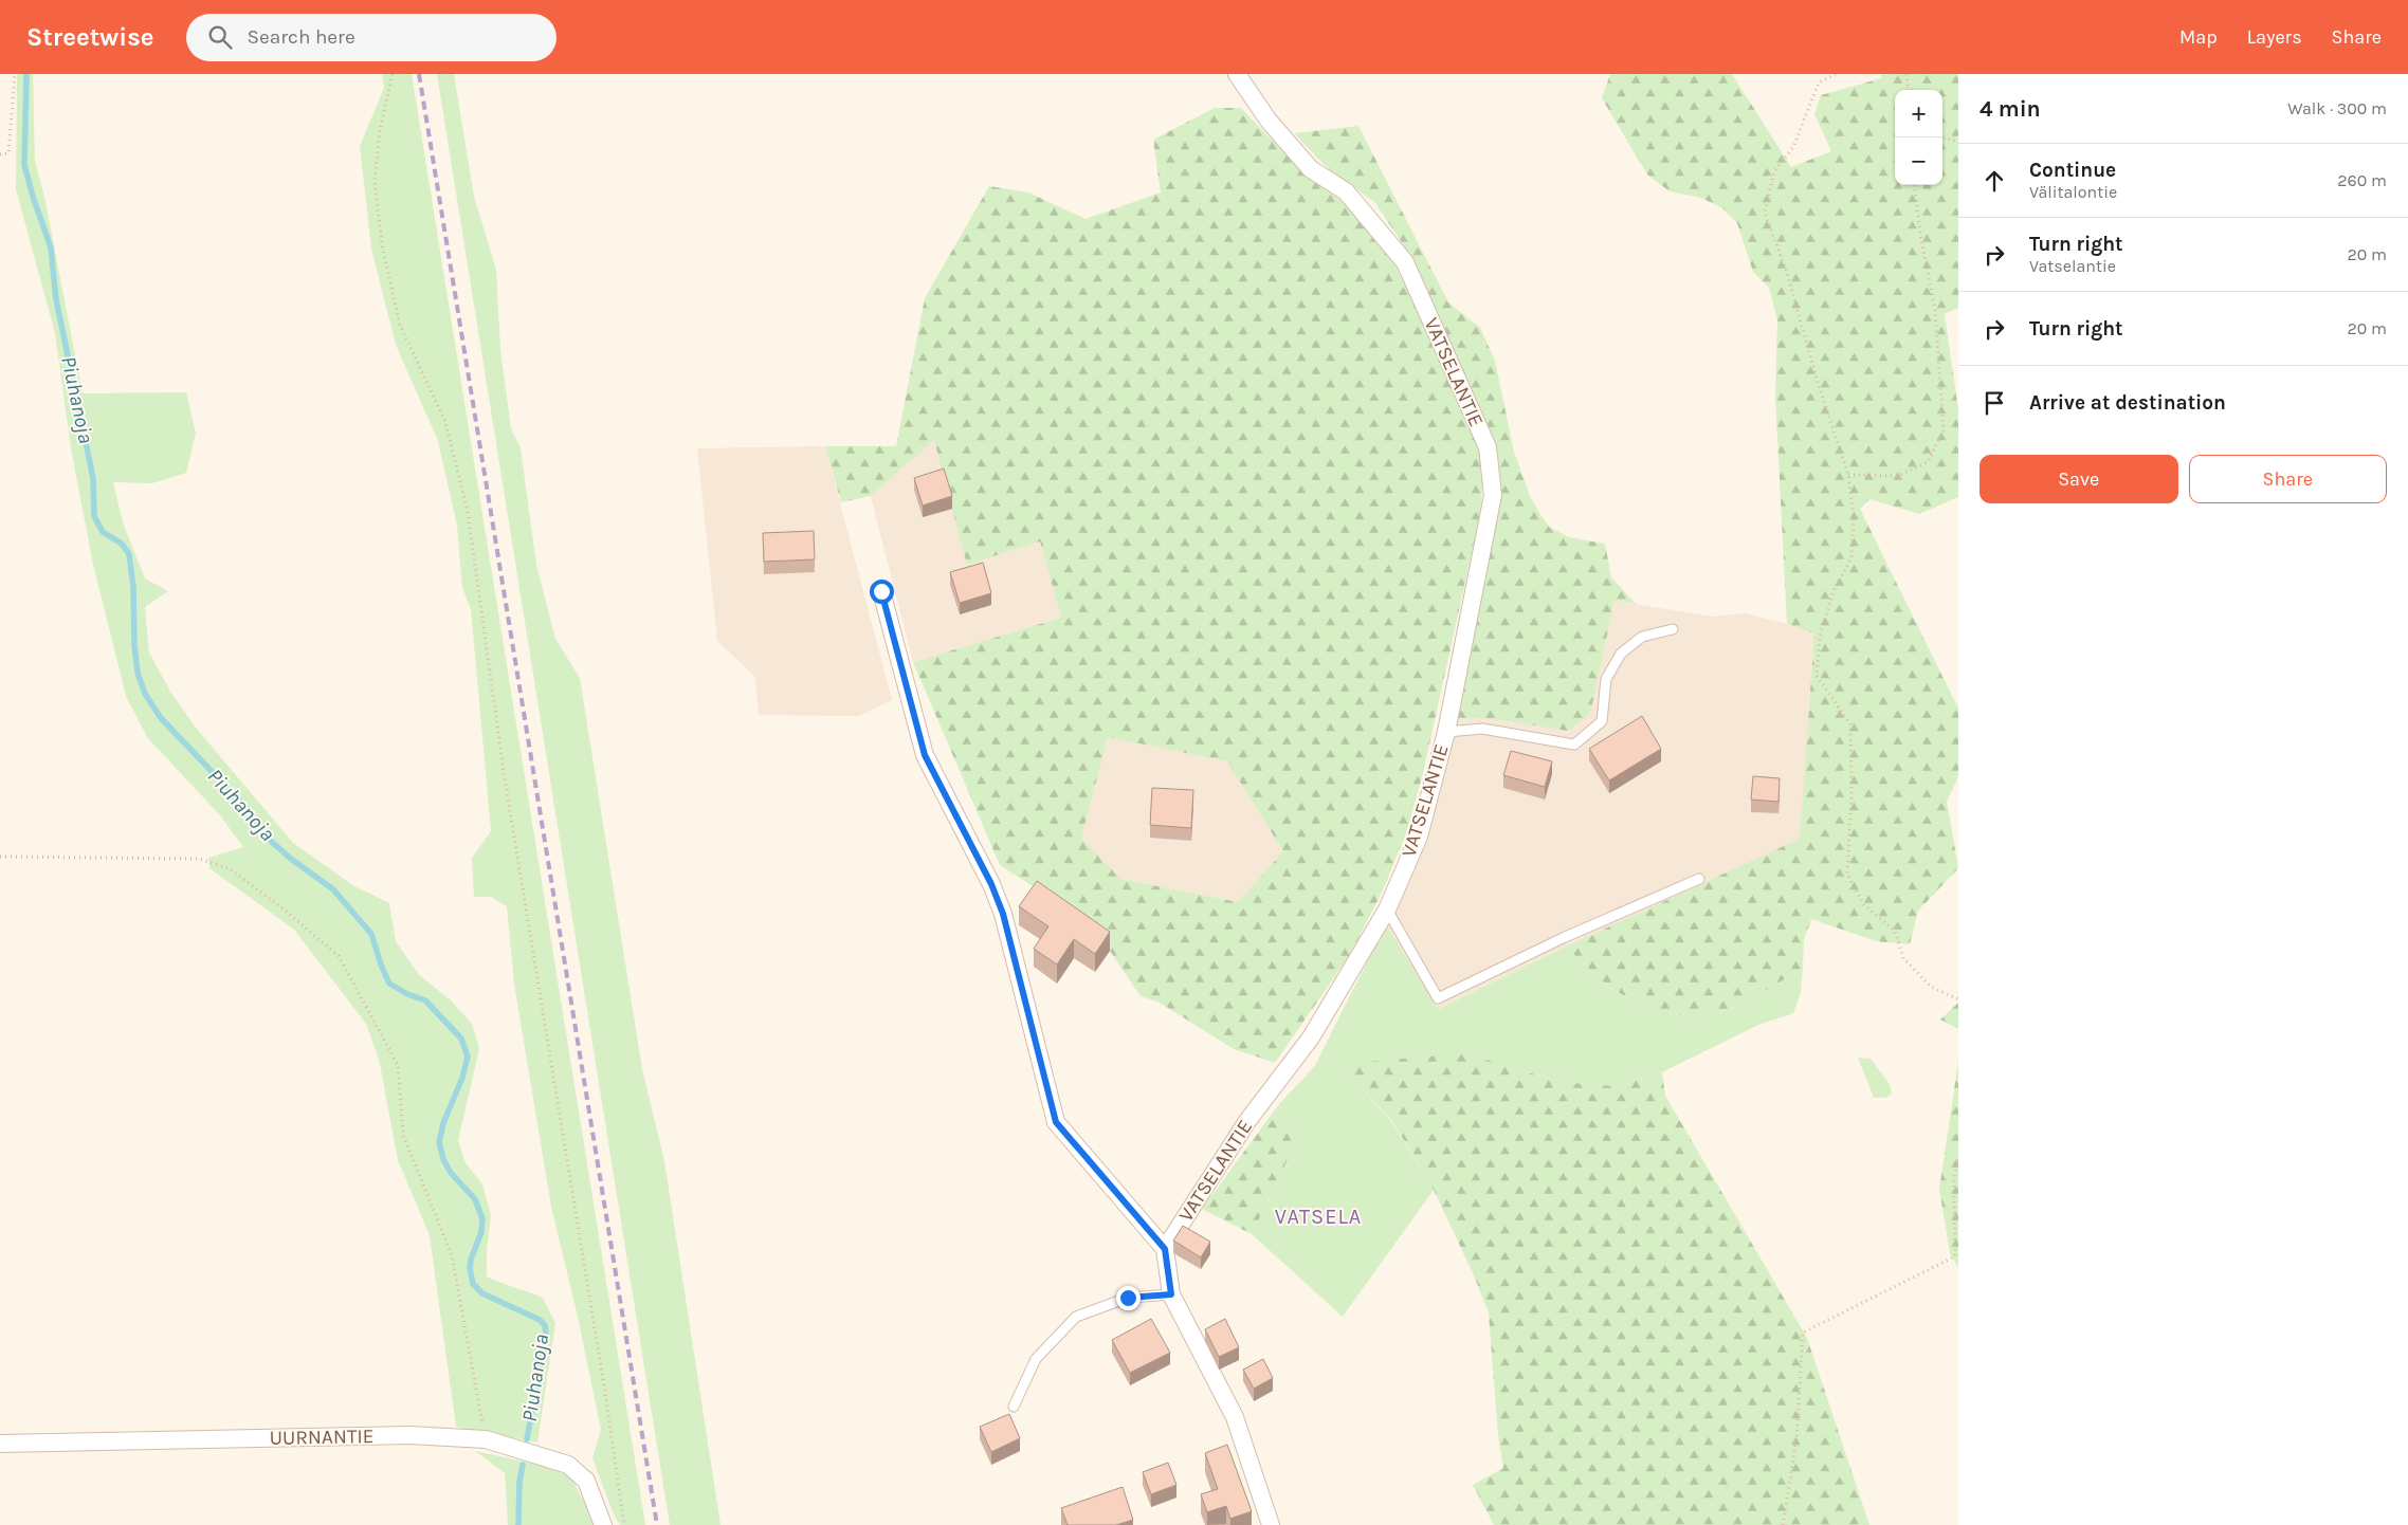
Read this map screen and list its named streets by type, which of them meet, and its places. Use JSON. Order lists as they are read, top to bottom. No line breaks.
{"streets":{"street":["VATSELANTIE","UURNANTIE"]},"districts":["VATSELA"],"water":["Piuhanoja"],"page":{"header":"Streetwise","search":"Search here","nav":["Map","Layers","Share"],"heading":["4 min","Walk · 300 m"],"map_buttons":["+","−"],"list":[["Continue","Välitalontie","260 m"],["Turn right","Vatselantie","20 m"],["Turn right","20 m"],"Arrive at destination"],"buttons":["Save","Share"]}}
